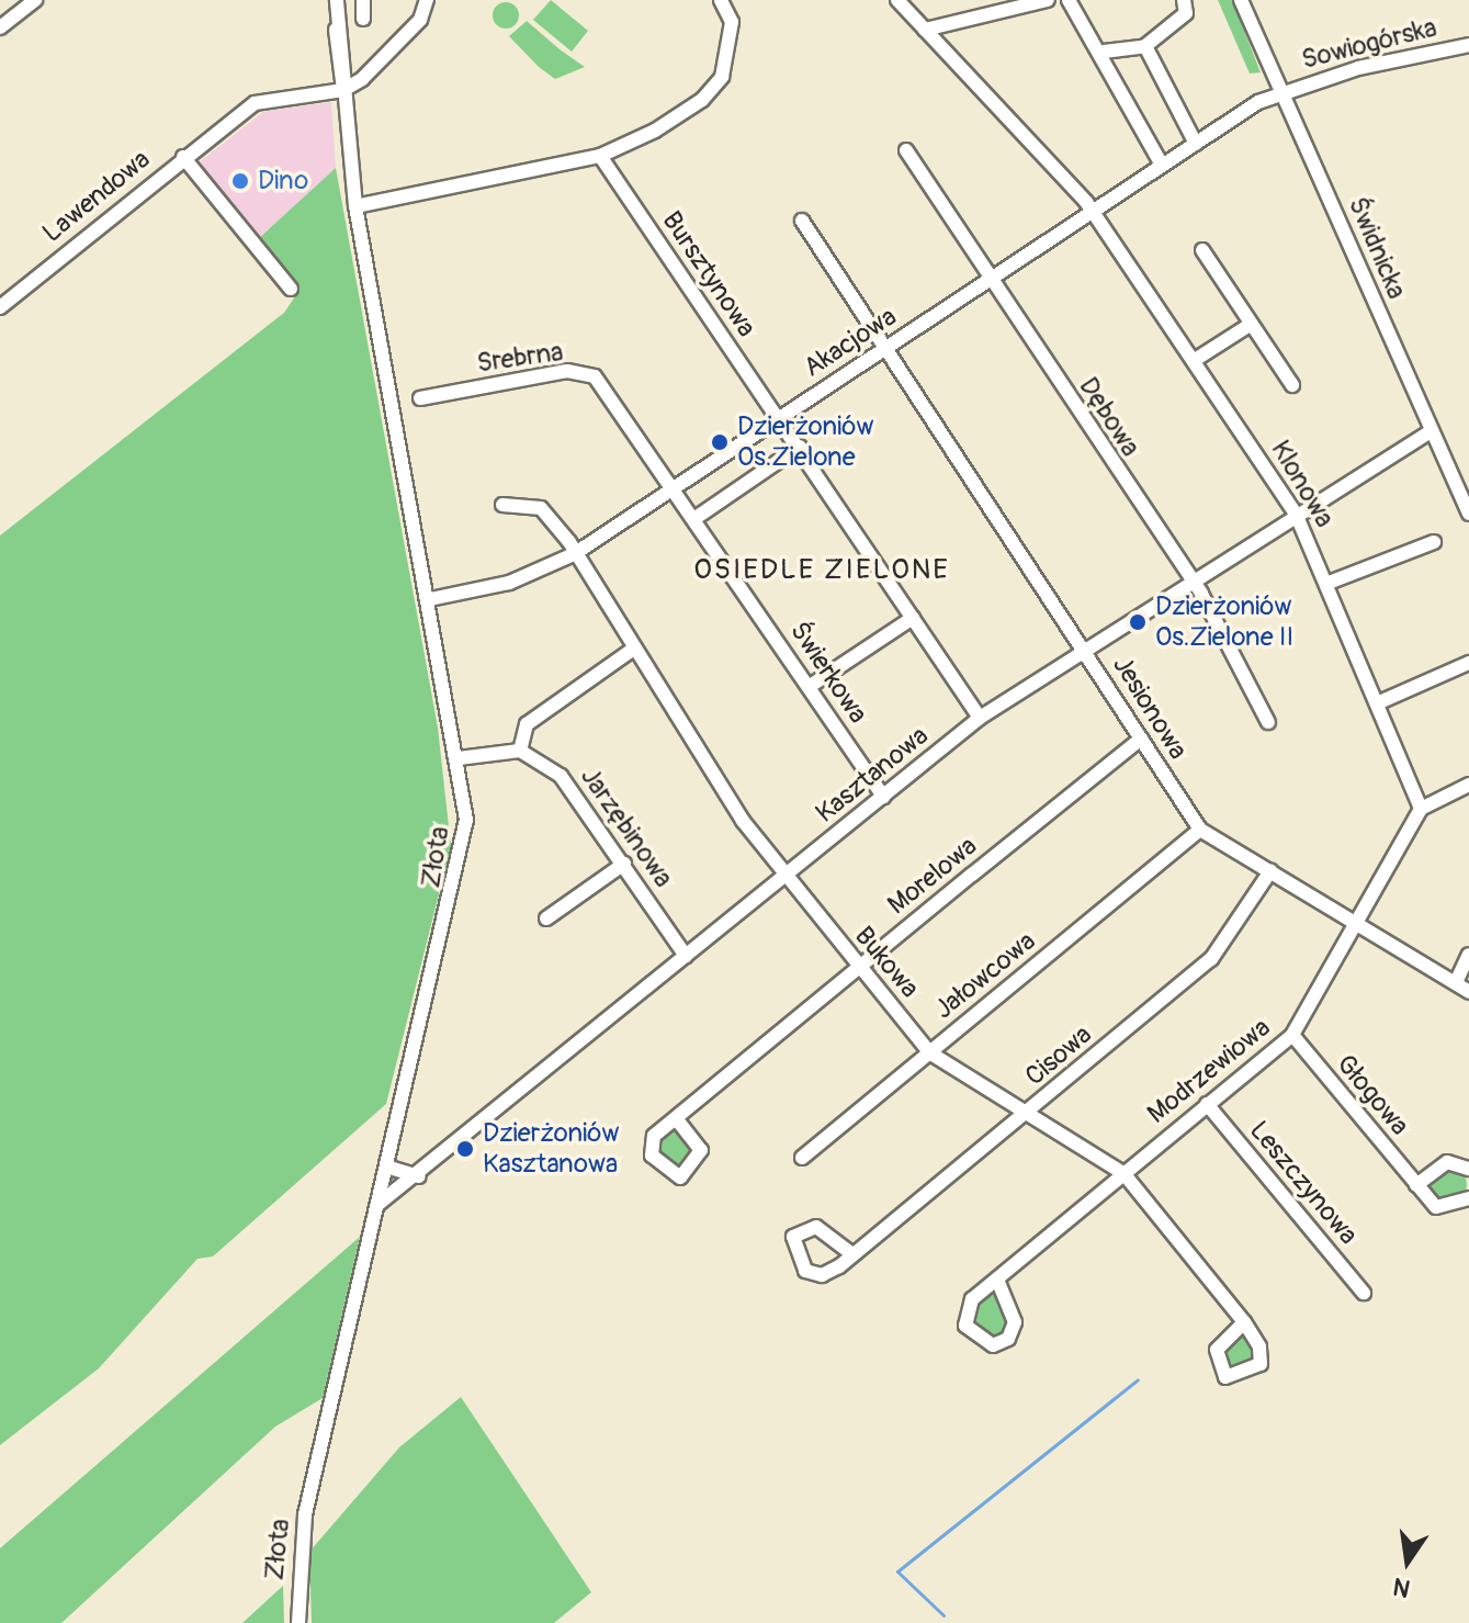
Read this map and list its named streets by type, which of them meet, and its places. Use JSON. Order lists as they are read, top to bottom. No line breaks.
{"streets":{"street":["Sowiogórska","Lawendowa","Świdnicka","Bursztynowa","Akacjowa","Srebrna","Dębowa","Klonowa","Świerkowa","Jesionowa","Kasztanowa","Jarzębinowa","Złota","Morelowa","Bukowa","Jałowcowa","Cisowa","Modrzewiowa","Głogowa","Leszczynowa"]},"crossings":[["Sowiogórska","Świdnicka"],["Sowiogórska","Akacjowa"],["Lawendowa","Złota"],["Świdnicka","Akacjowa"],["Świdnicka","Kasztanowa"],["Bursztynowa","Akacjowa"],["Bursztynowa","Kasztanowa"],["Akacjowa","Srebrna"],["Akacjowa","Dębowa"],["Akacjowa","Klonowa"],["Akacjowa","Świerkowa"],["Akacjowa","Jesionowa"],["Akacjowa","Złota"],["Akacjowa","Bukowa"],["Srebrna","Świerkowa"],["Dębowa","Kasztanowa"],["Klonowa","Kasztanowa"],["Klonowa","Modrzewiowa"],["Świerkowa","Kasztanowa"],["Jesionowa","Kasztanowa"],["Jesionowa","Morelowa"],["Jesionowa","Jałowcowa"],["Jesionowa","Cisowa"],["Jesionowa","Modrzewiowa"],["Kasztanowa","Jarzębinowa"],["Kasztanowa","Złota"],["Kasztanowa","Bukowa"],["Morelowa","Bukowa"],["Bukowa","Jałowcowa"],["Bukowa","Cisowa"],["Bukowa","Modrzewiowa"],["Modrzewiowa","Głogowa"],["Modrzewiowa","Leszczynowa"]],"districts":["OSIEDLE ZIELONE"],"places":["Dino","Dzierżoniów Os.Zielone","Dzierżoniów Os.Zielone II","Dzierżoniów Kasztanowa"],"north":"bottom"}
